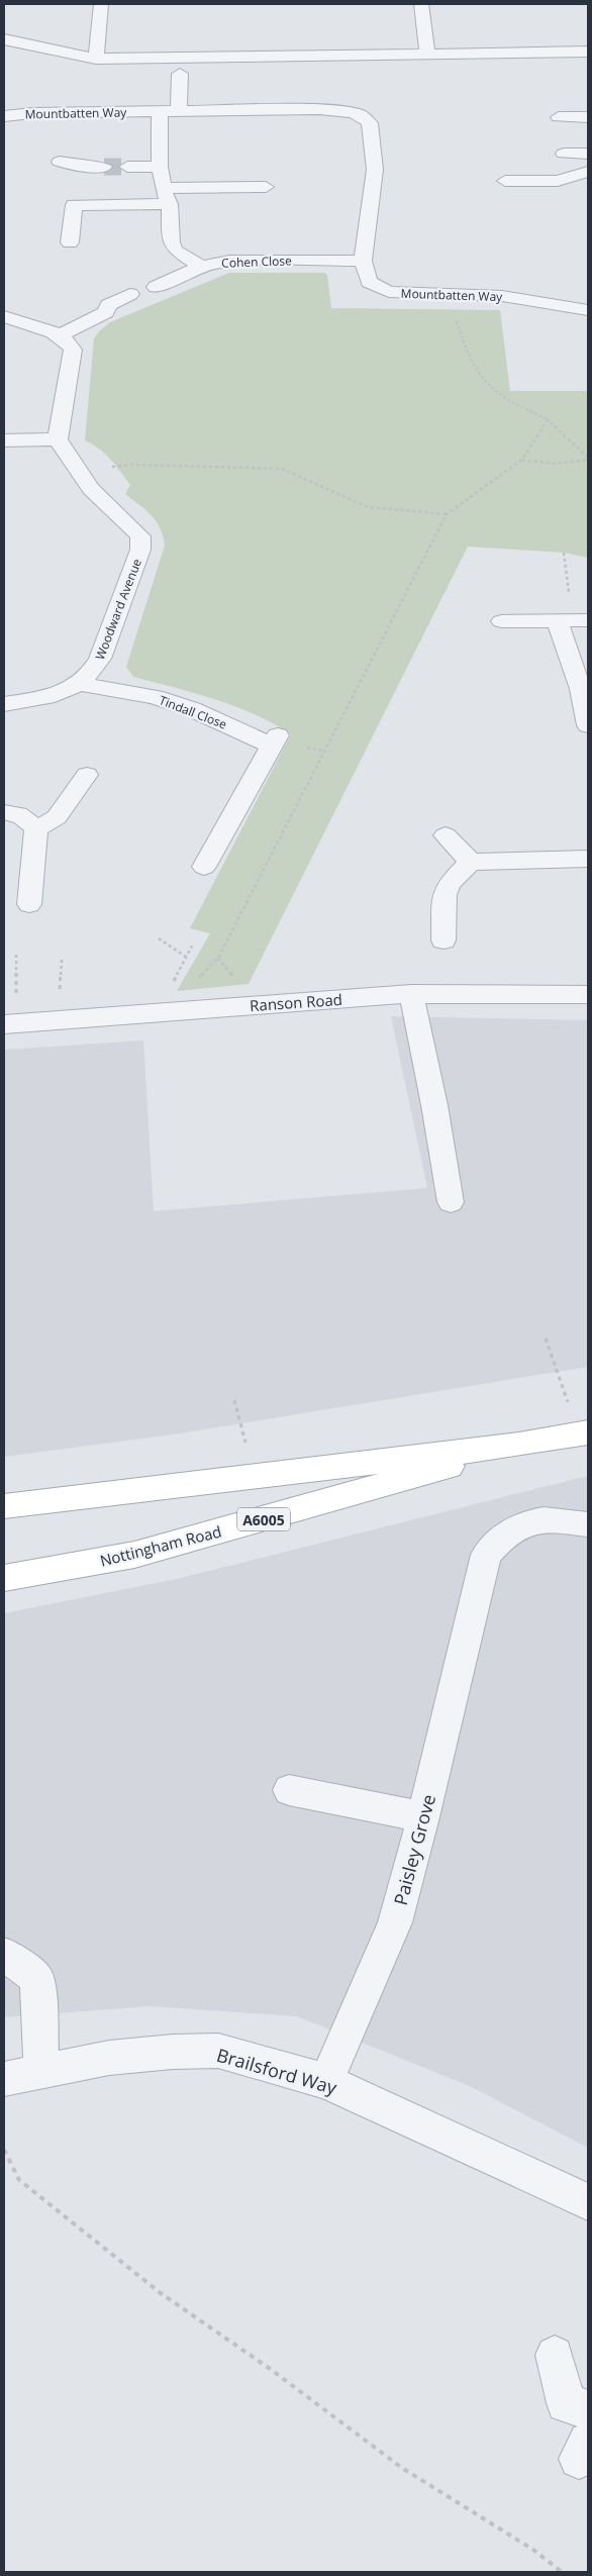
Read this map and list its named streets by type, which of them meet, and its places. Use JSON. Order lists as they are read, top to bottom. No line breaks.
{"streets":{"main road":["A6005","Nottingham Road"],"street":["Mountbatten Way","Cohen Close","Woodward Avenue","Tindall Close","Ranson Road","Paisley Grove","Brailsford Way"]},"crossings":[["Mountbatten Way","Cohen Close"],["Woodward Avenue","Tindall Close"],["Paisley Grove","Brailsford Way"]]}
